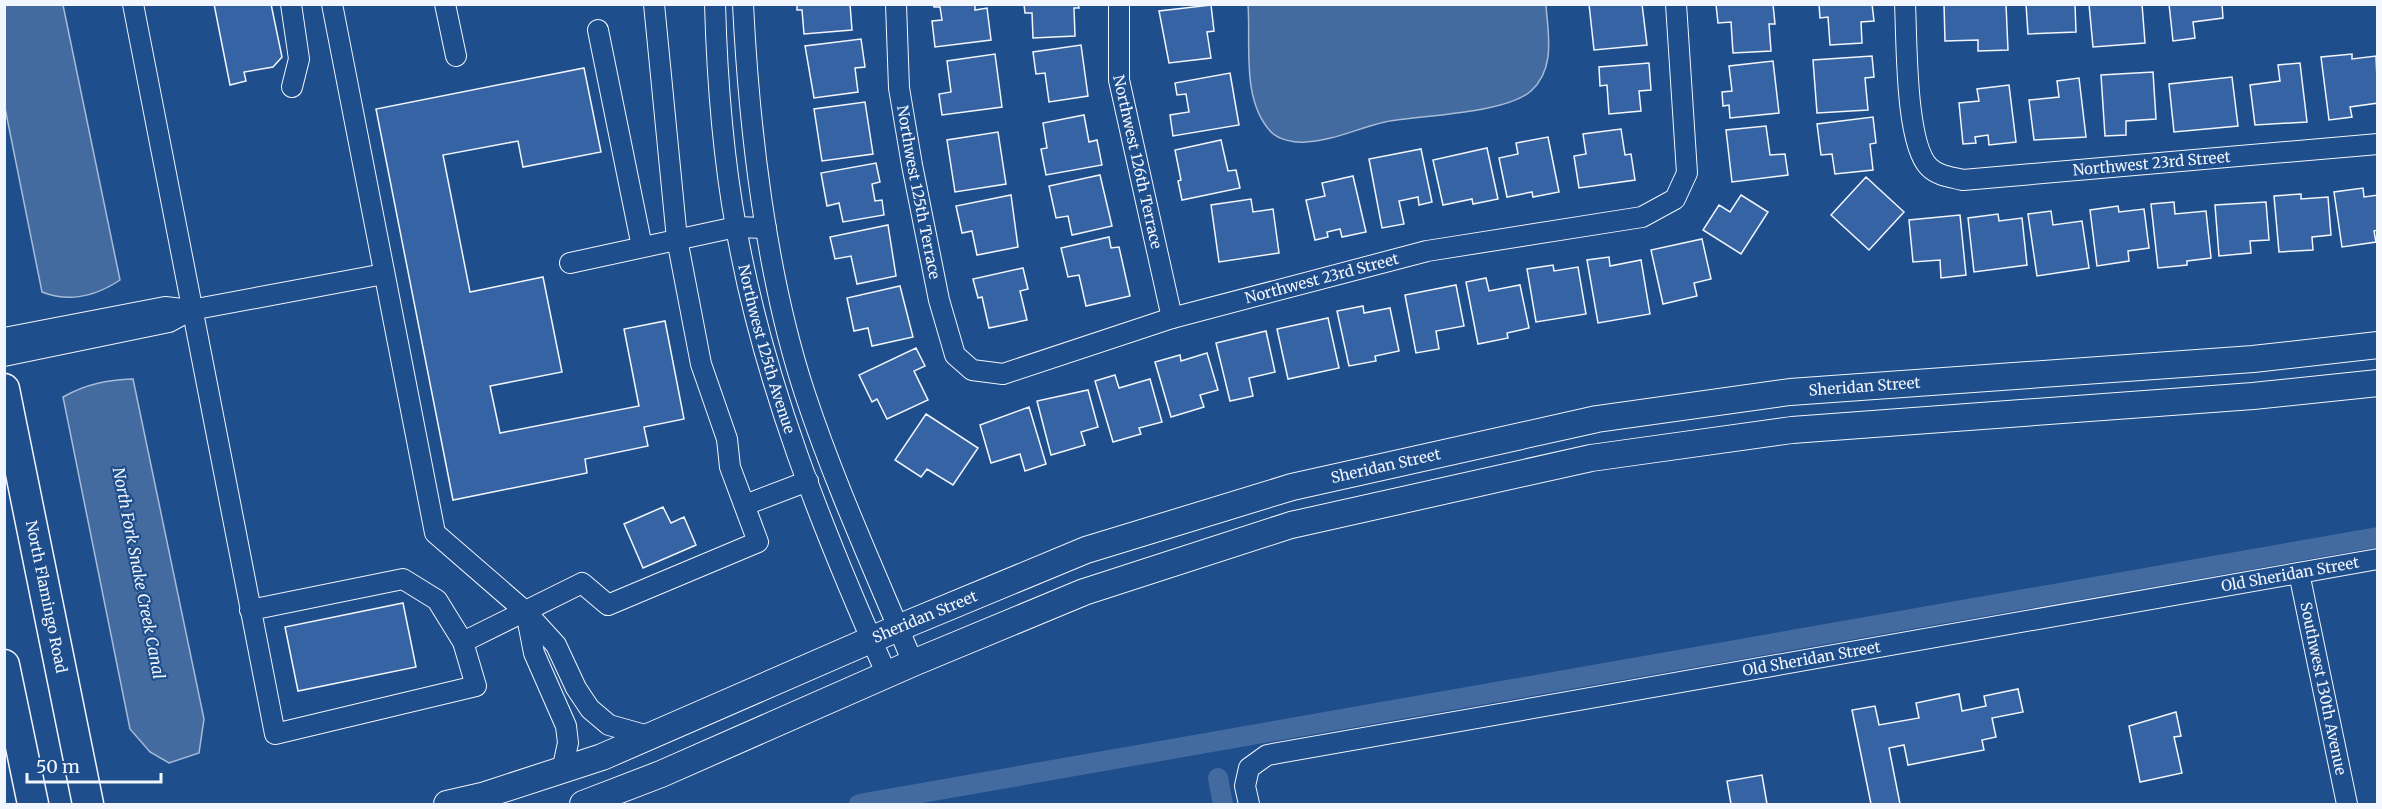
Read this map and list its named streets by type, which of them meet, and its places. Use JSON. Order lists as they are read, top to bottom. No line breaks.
{"streets":{"highway":["North Flamingo Road"],"main road":["Sheridan Street"],"street":["Northwest 126th Terrace","Northwest 23rd Street","Northwest 125th Terrace","Northwest 125th Avenue","Old Sheridan Street","Southwest 130th Avenue"]},"crossings":[["Northwest 126th Terrace","Northwest 23rd Street"],["Northwest 23rd Street","Northwest 125th Terrace"],["Northwest 125th Avenue","Sheridan Street"],["Old Sheridan Street","Southwest 130th Avenue"]],"water":["North Fork Snake Creek Canal"],"scale_bar":"50 m"}
